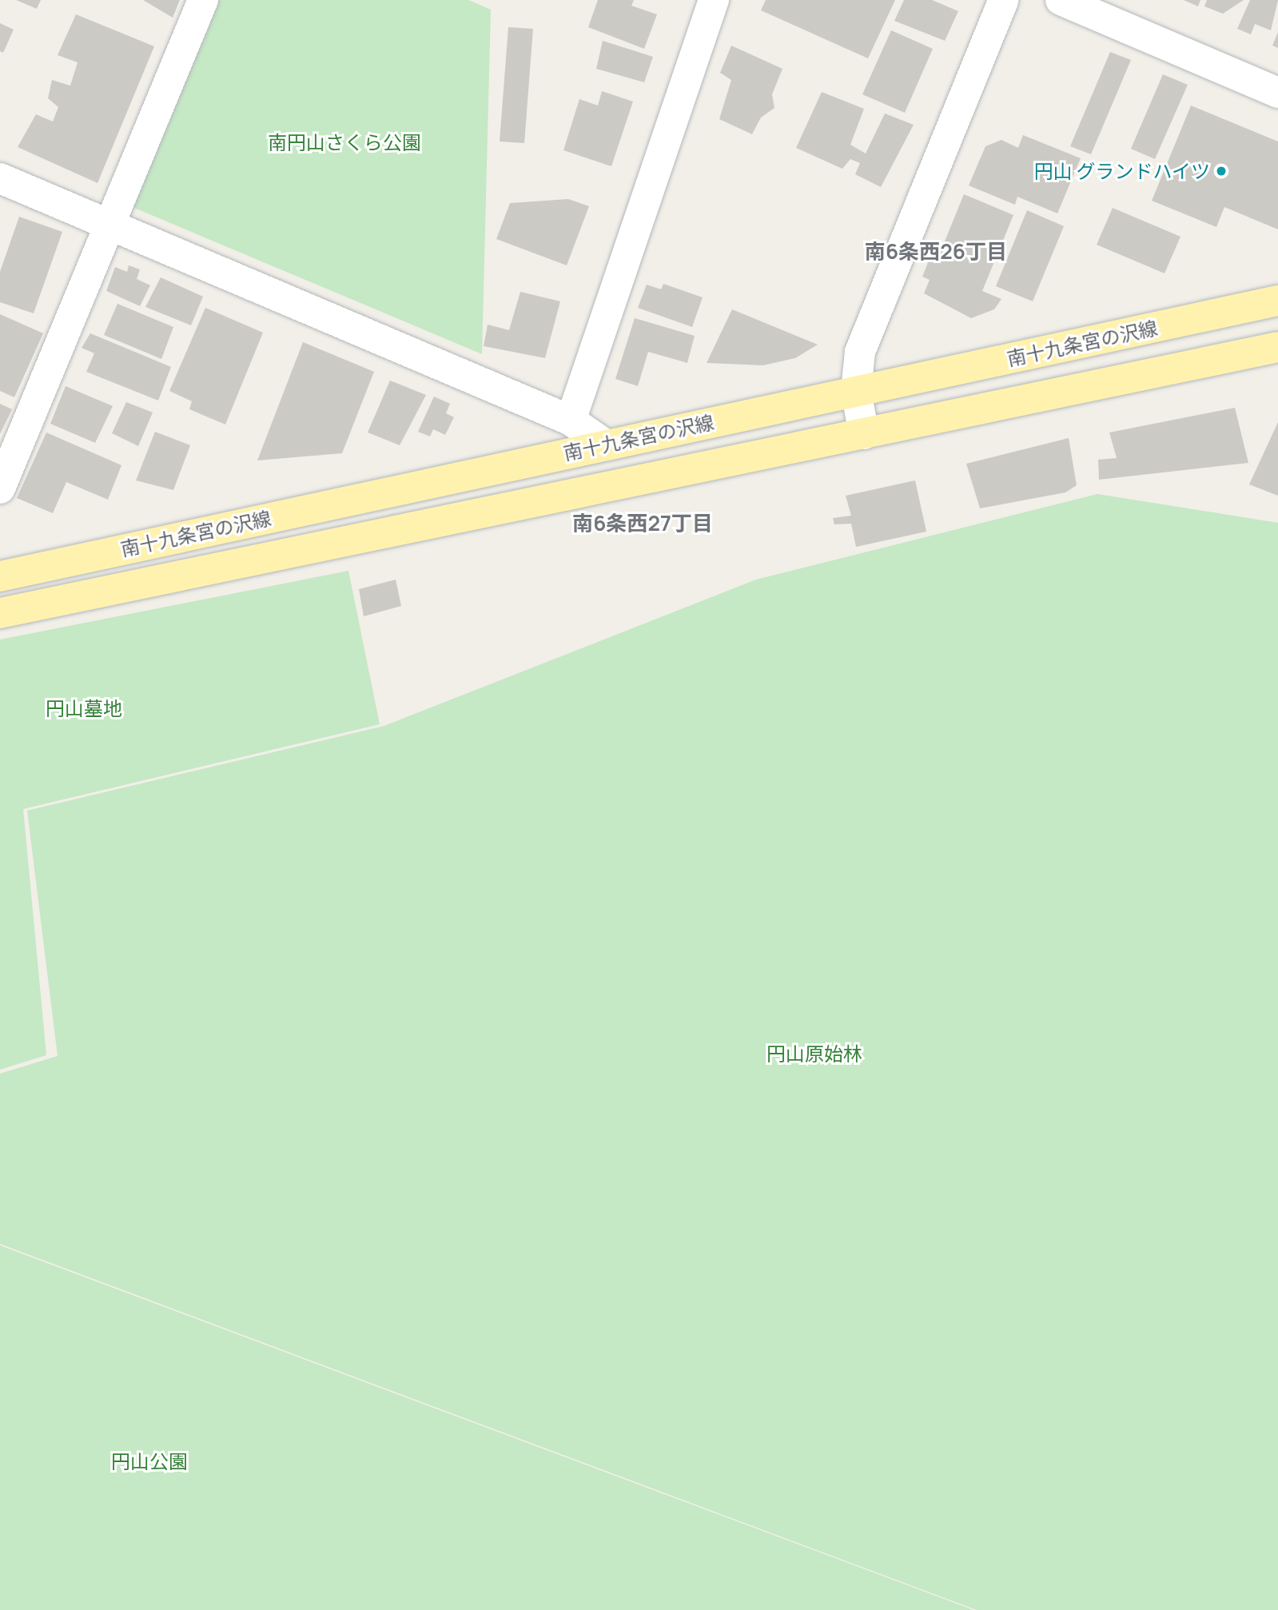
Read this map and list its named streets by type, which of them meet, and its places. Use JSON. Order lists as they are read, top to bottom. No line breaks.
{"streets":{"main road":["南十九条宮の沢線"]},"districts":["南6条西26丁目","南6条西27丁目"],"parks":["南円山さくら公園","円山墓地","円山原始林","円山公園"],"places":["円山 グランドハイツ"]}
